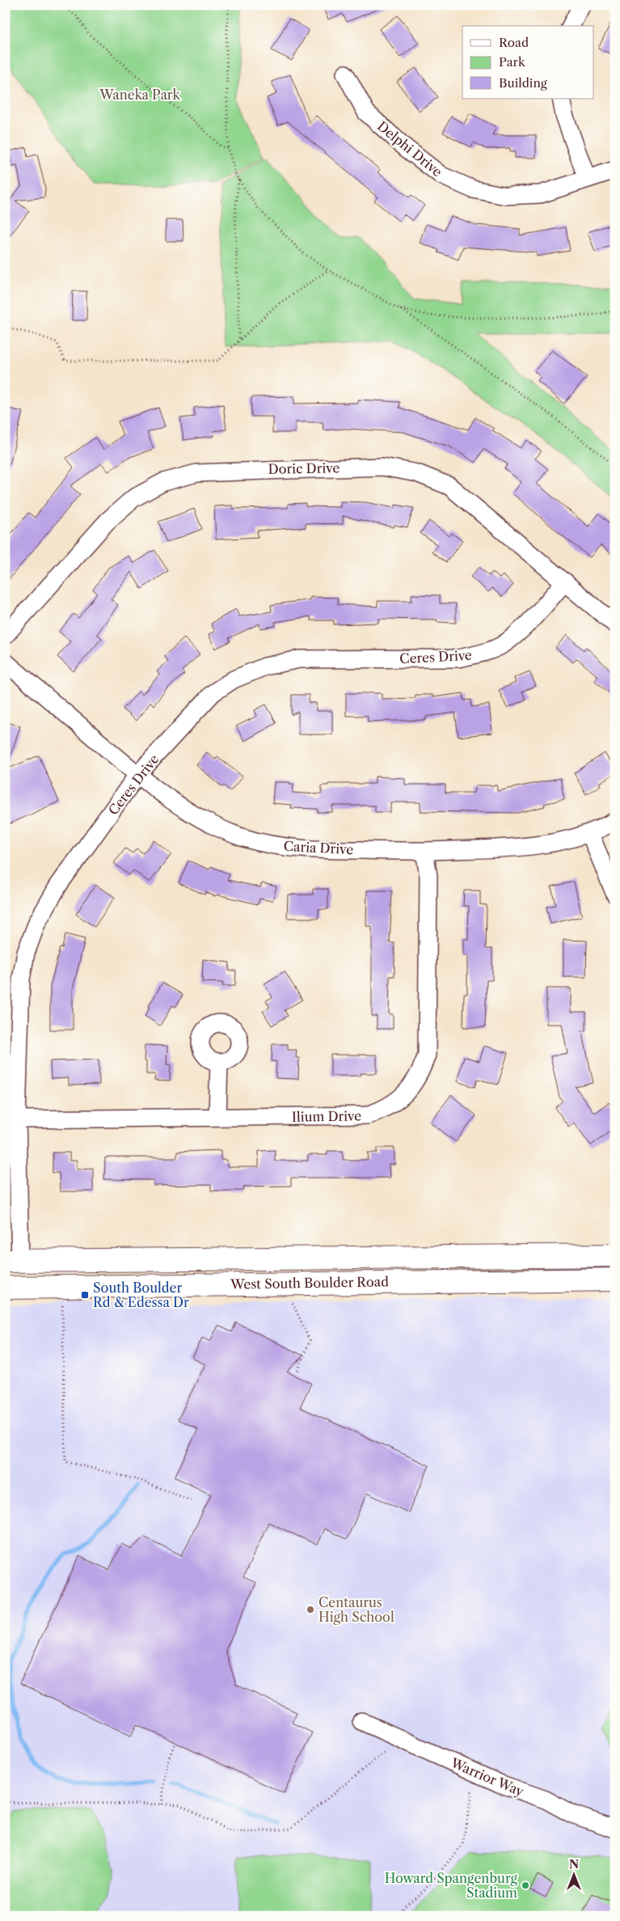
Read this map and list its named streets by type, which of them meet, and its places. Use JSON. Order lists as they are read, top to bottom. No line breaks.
{"streets":{"main road":["West South Boulder Road"],"street":["Delphi Drive","Doric Drive","Ceres Drive","Caria Drive","Ilium Drive","Warrior Way"]},"crossings":[["Doric Drive","Ceres Drive"],["Ceres Drive","Caria Drive"],["Ceres Drive","Ilium Drive"],["Ceres Drive","West South Boulder Road"],["Caria Drive","Ilium Drive"]],"parks":["Waneka Park"],"places":{"transit":["South Boulder Rd & Edessa Dr"],"other":["Centaurus High School","Howard Spangenburg Stadium"]},"legend":["Road","Park","Building"],"north":"top"}
